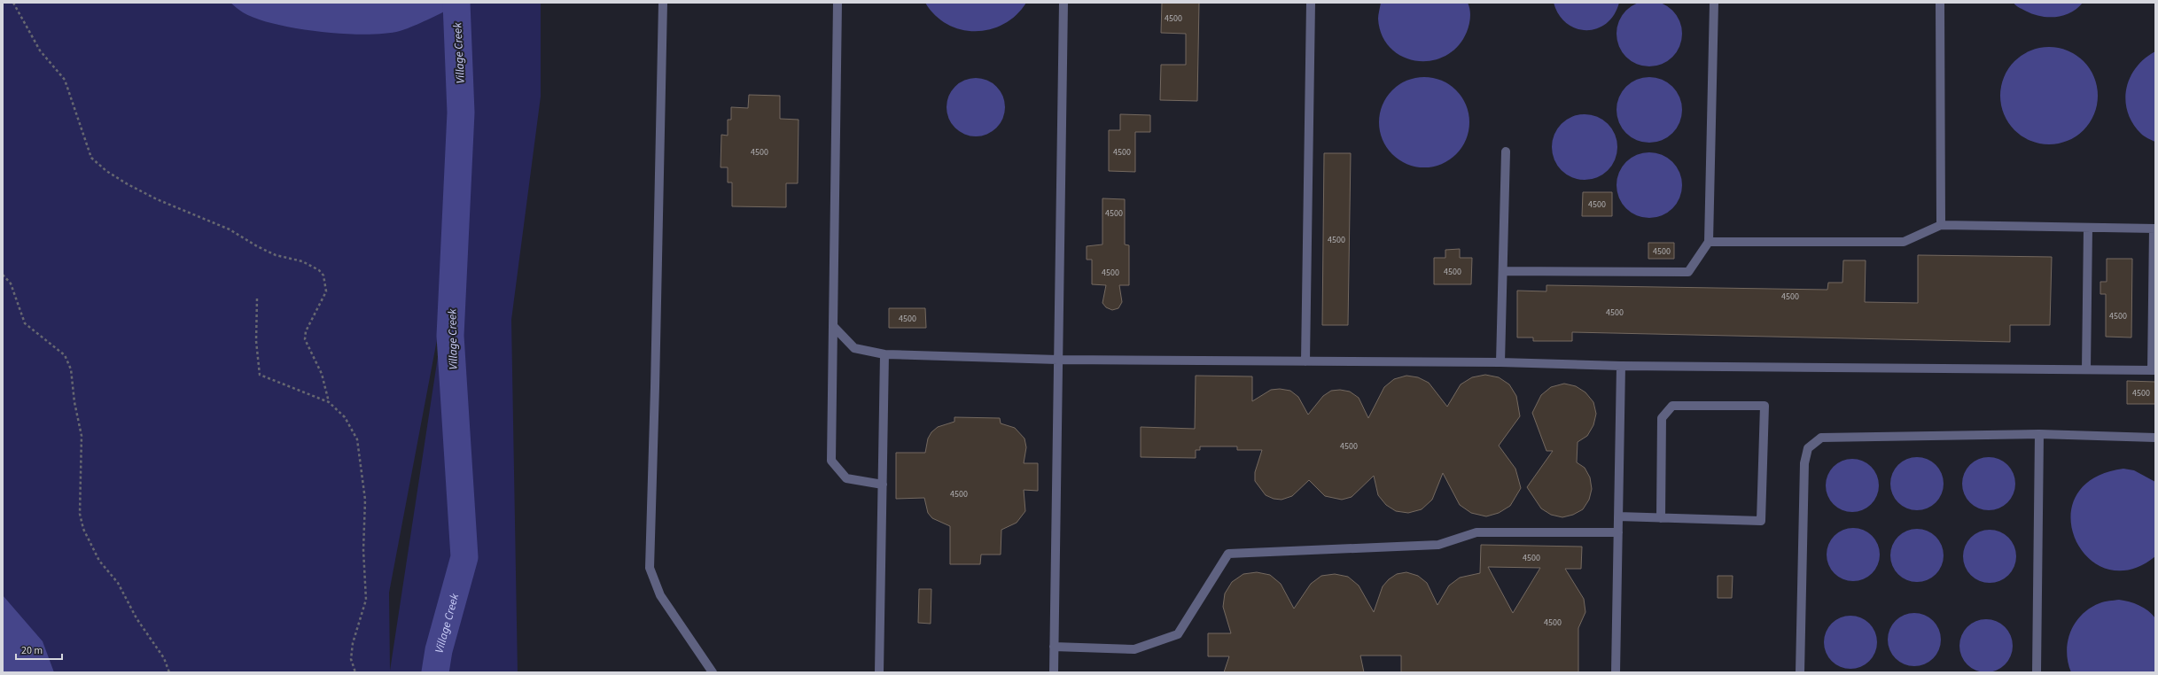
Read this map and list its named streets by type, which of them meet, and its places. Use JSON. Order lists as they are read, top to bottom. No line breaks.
{"water":["Village Creek"],"house_numbers":["4500","4500","4500","4500","4500","4500","4500","4500","4500","4500","4500","4500","4500","4500","4500","4500","4500","4500"],"scale_bar":"20 m"}
